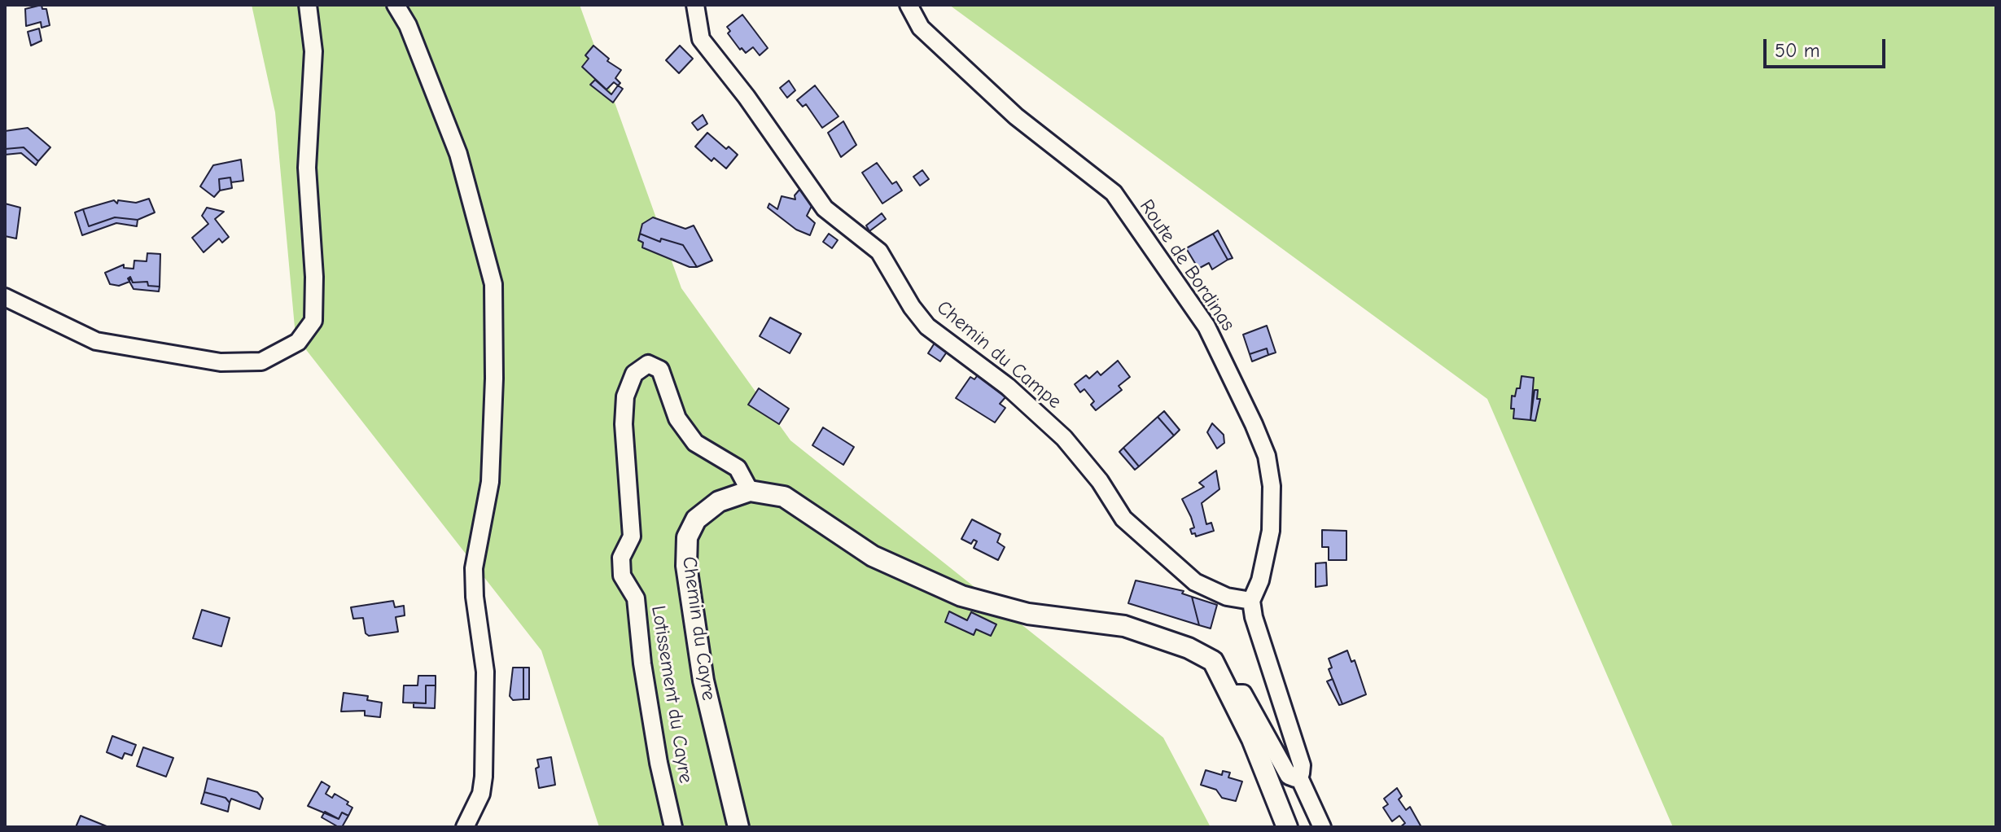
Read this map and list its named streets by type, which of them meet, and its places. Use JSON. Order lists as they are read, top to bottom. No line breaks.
{"streets":{"street":["Route de Bordinas","Chemin du Campe","Chemin du Cayre","Lotissement du Cayre"]},"crossings":[["Route de Bordinas","Chemin du Campe"],["Chemin du Cayre","Lotissement du Cayre"]],"scale_bar":"50 m"}
